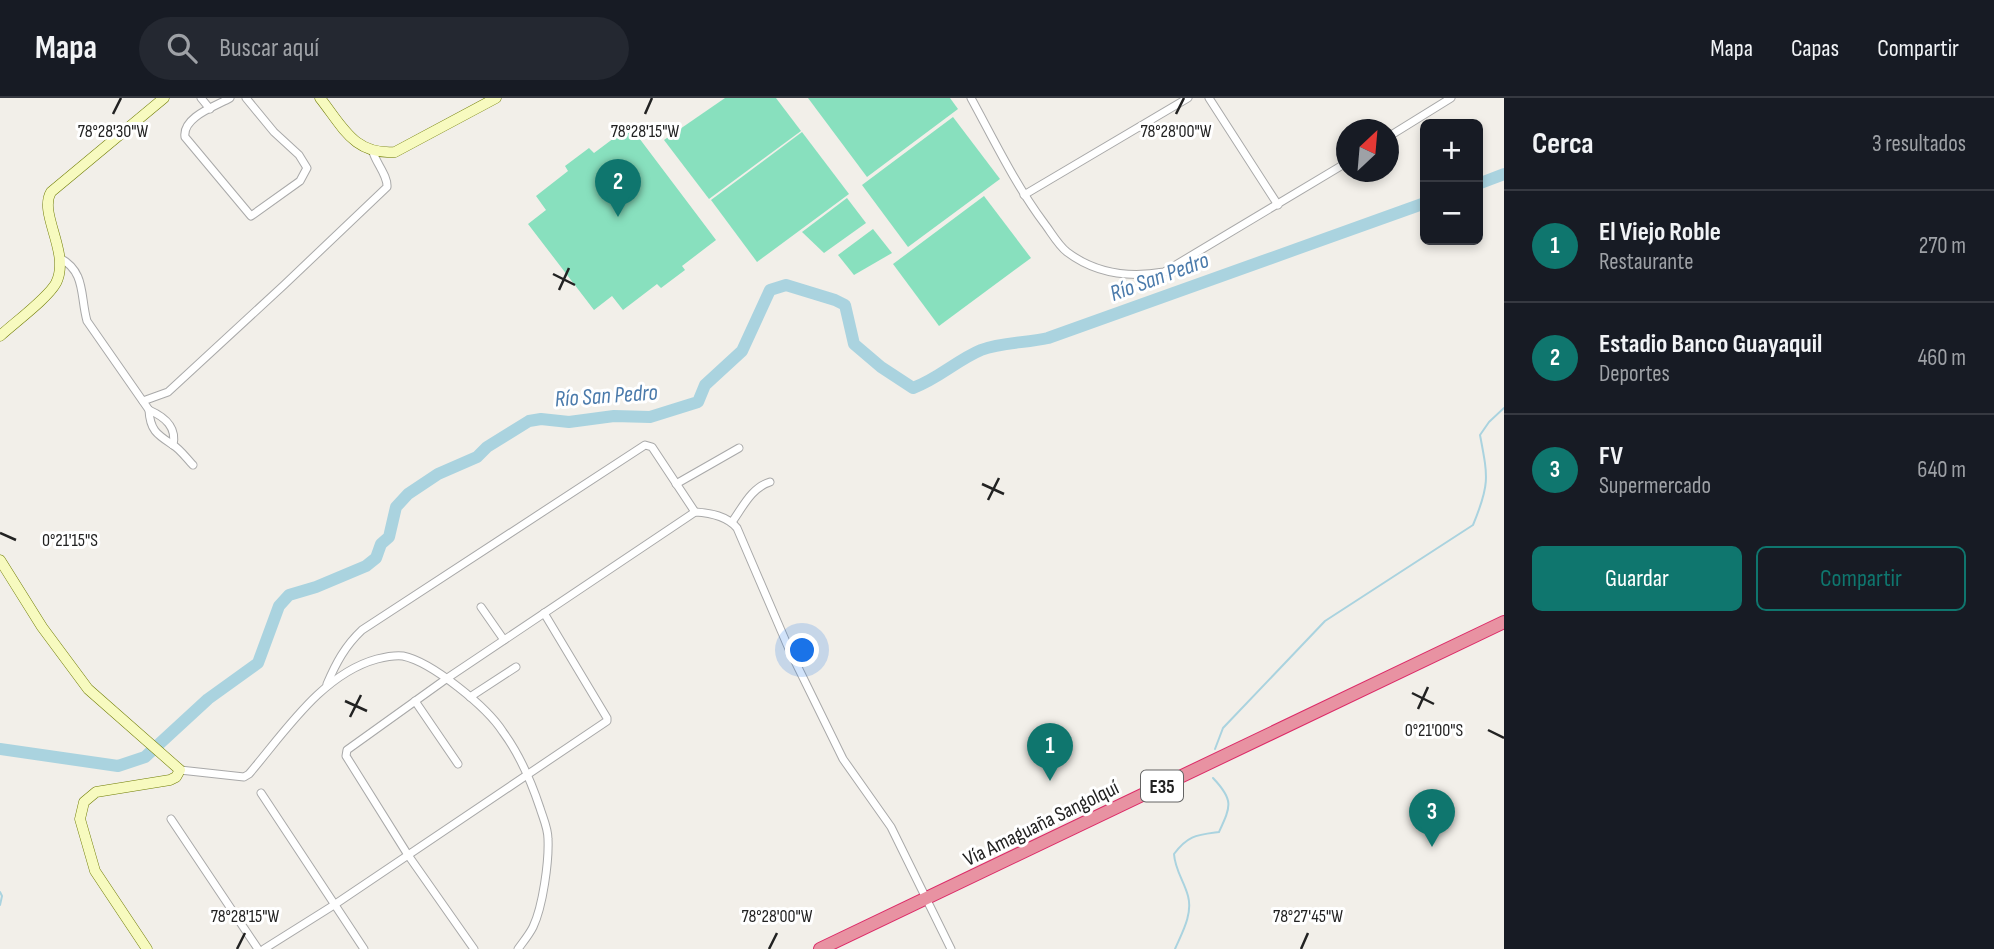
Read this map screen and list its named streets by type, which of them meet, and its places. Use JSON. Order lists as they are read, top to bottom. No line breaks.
{"streets":{"highway":["E35","Vía Amaguaña Sangolquí"]},"water":["Río San Pedro"],"north":"top right","page":{"header":"Mapa","search":"Buscar aquí","nav":["Mapa","Capas","Compartir"],"heading":["Cerca","3 resultados"],"map_buttons":["+","−"],"pins":["2","1","3"],"list":[{"mark":"1","name":"El Viejo Roble","note":"Restaurante","value":"270 m"},{"mark":"2","name":"Estadio Banco Guayaquil","note":"Deportes","value":"460 m"},{"mark":"3","name":"FV","note":"Supermercado","value":"640 m"}],"buttons":["Guardar","Compartir"]},"coordinates":["78°28'30\"W","78°28'15\"W","78°28'00\"W","0°21'15\"S","0°21'00\"S","78°27'45\"W"]}
